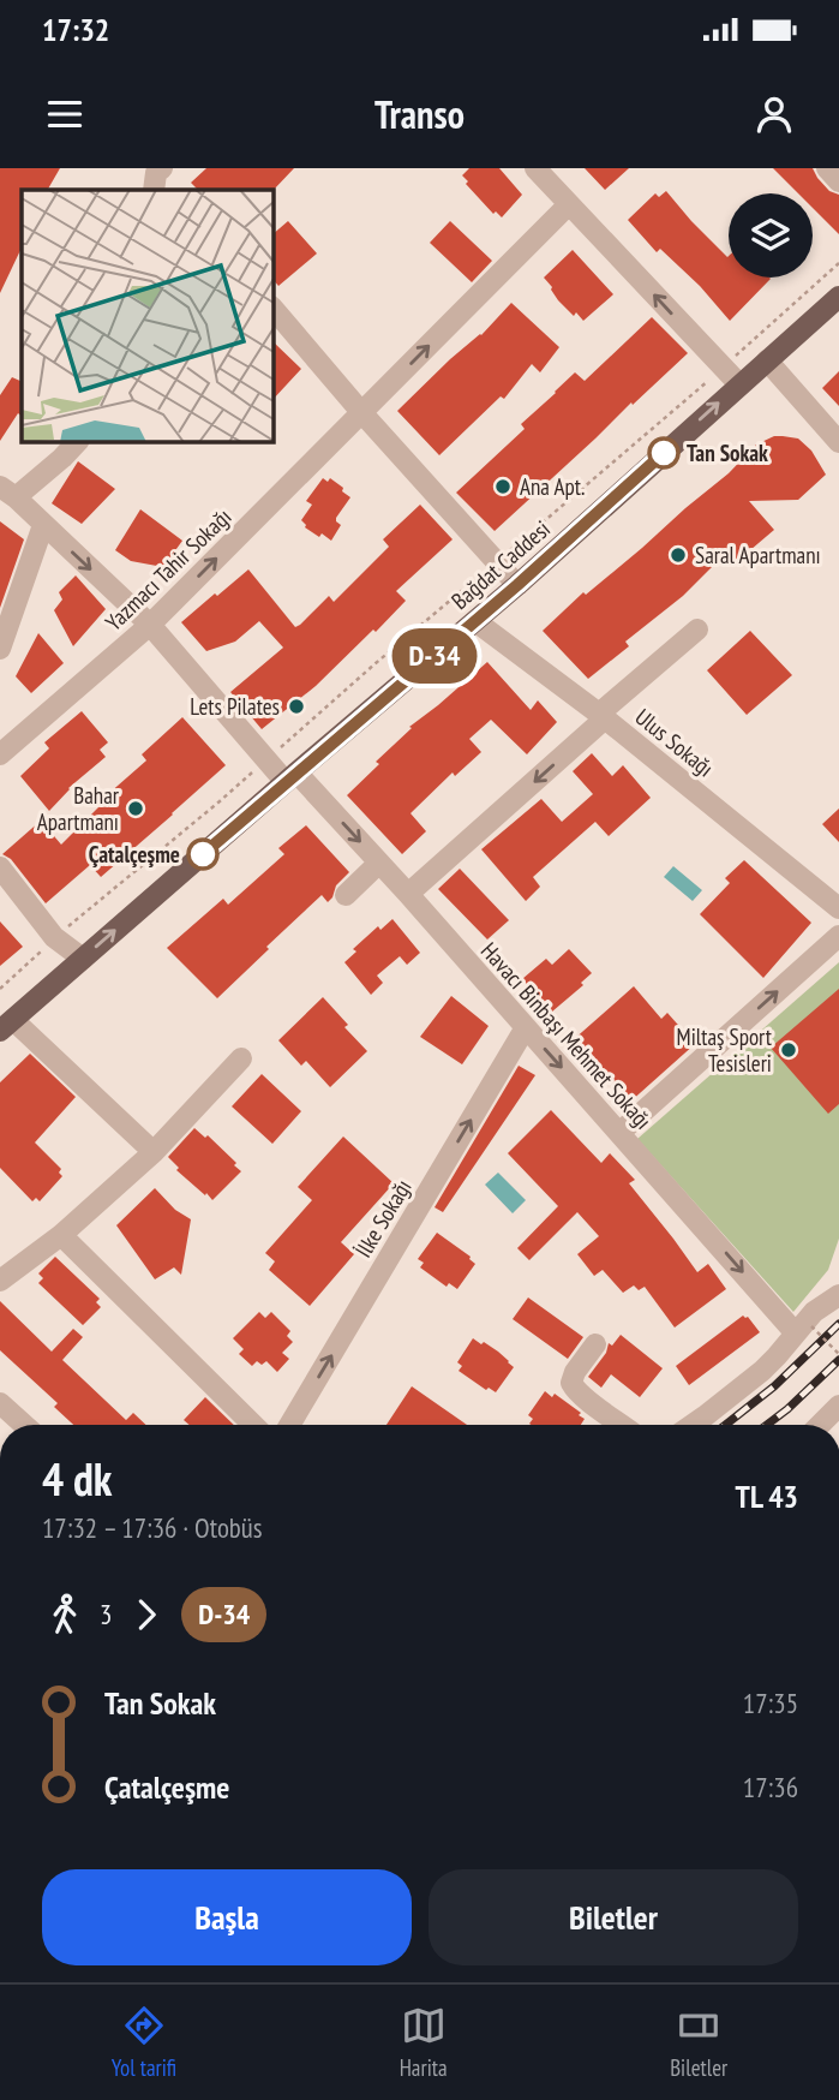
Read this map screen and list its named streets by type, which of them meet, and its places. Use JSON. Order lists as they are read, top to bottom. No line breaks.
{"streets":{"main road":["Bağdat Caddesi"],"street":["Yazmacı Tahir Sokağı","Ulus Sokağı","Havacı Binbaşı Mehmet Sokağı","İlke Sokağı"]},"crossings":[["Bağdat Caddesi","Ulus Sokağı"],["Bağdat Caddesi","Havacı Binbaşı Mehmet Sokağı"],["Yazmacı Tahir Sokağı","Havacı Binbaşı Mehmet Sokağı"],["Havacı Binbaşı Mehmet Sokağı","İlke Sokağı"]],"one_way":["Bağdat Caddesi","Yazmacı Tahir Sokağı","Havacı Binbaşı Mehmet Sokağı","İlke Sokağı"],"places":["Tan Sokak","Ana Apt.","Saral Apartmanı","Lets Pilates","Bahar Apartmanı","Çatalçeşme","Miltaş Sport Tesisleri"],"lines":["bus line D-34"],"page":{"status":"17:32","header":"Transo","on_map":"D-34","heading":["4 dk","17:32 – 17:36 · Otobüs","TL 43"],"legs":["3","D-34"],"list":[{"name":"Tan Sokak","value":"17:35"},{"name":"Çatalçeşme","value":"17:36"}],"buttons":["Başla","Biletler"],"tabs":["Yol tarifi","Harita","Biletler"]}}
